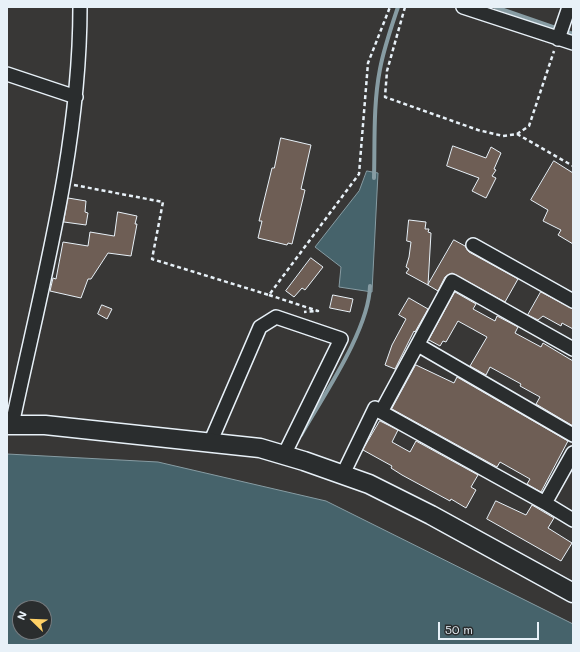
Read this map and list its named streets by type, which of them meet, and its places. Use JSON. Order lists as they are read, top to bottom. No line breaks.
{"scale_bar":"50 m","north":"top left"}
